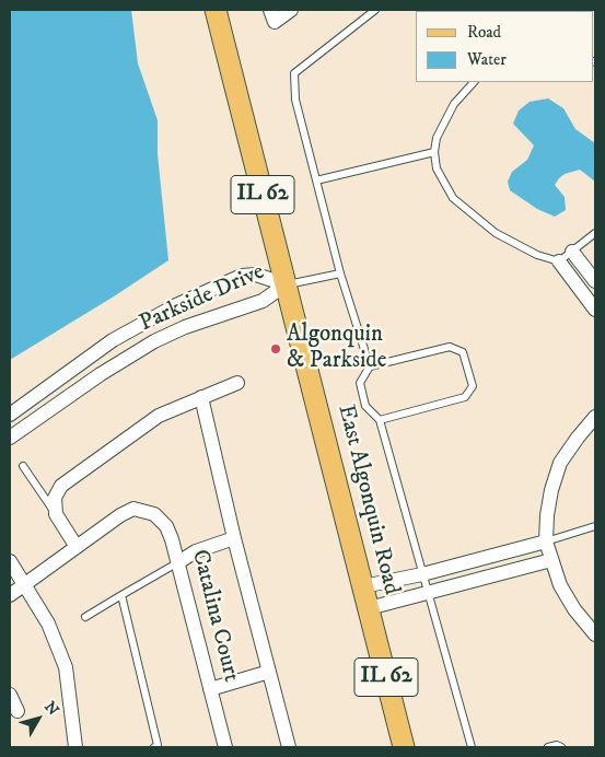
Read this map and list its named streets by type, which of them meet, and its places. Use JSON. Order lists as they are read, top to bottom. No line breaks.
{"streets":{"main road":["IL 62","East Algonquin Road"],"street":["Parkside Drive","Catalina Court"]},"crossings":[["Parkside Drive","East Algonquin Road"]],"places":["Algonquin & Parkside"],"legend":["Road","Water"],"north":"top right"}
